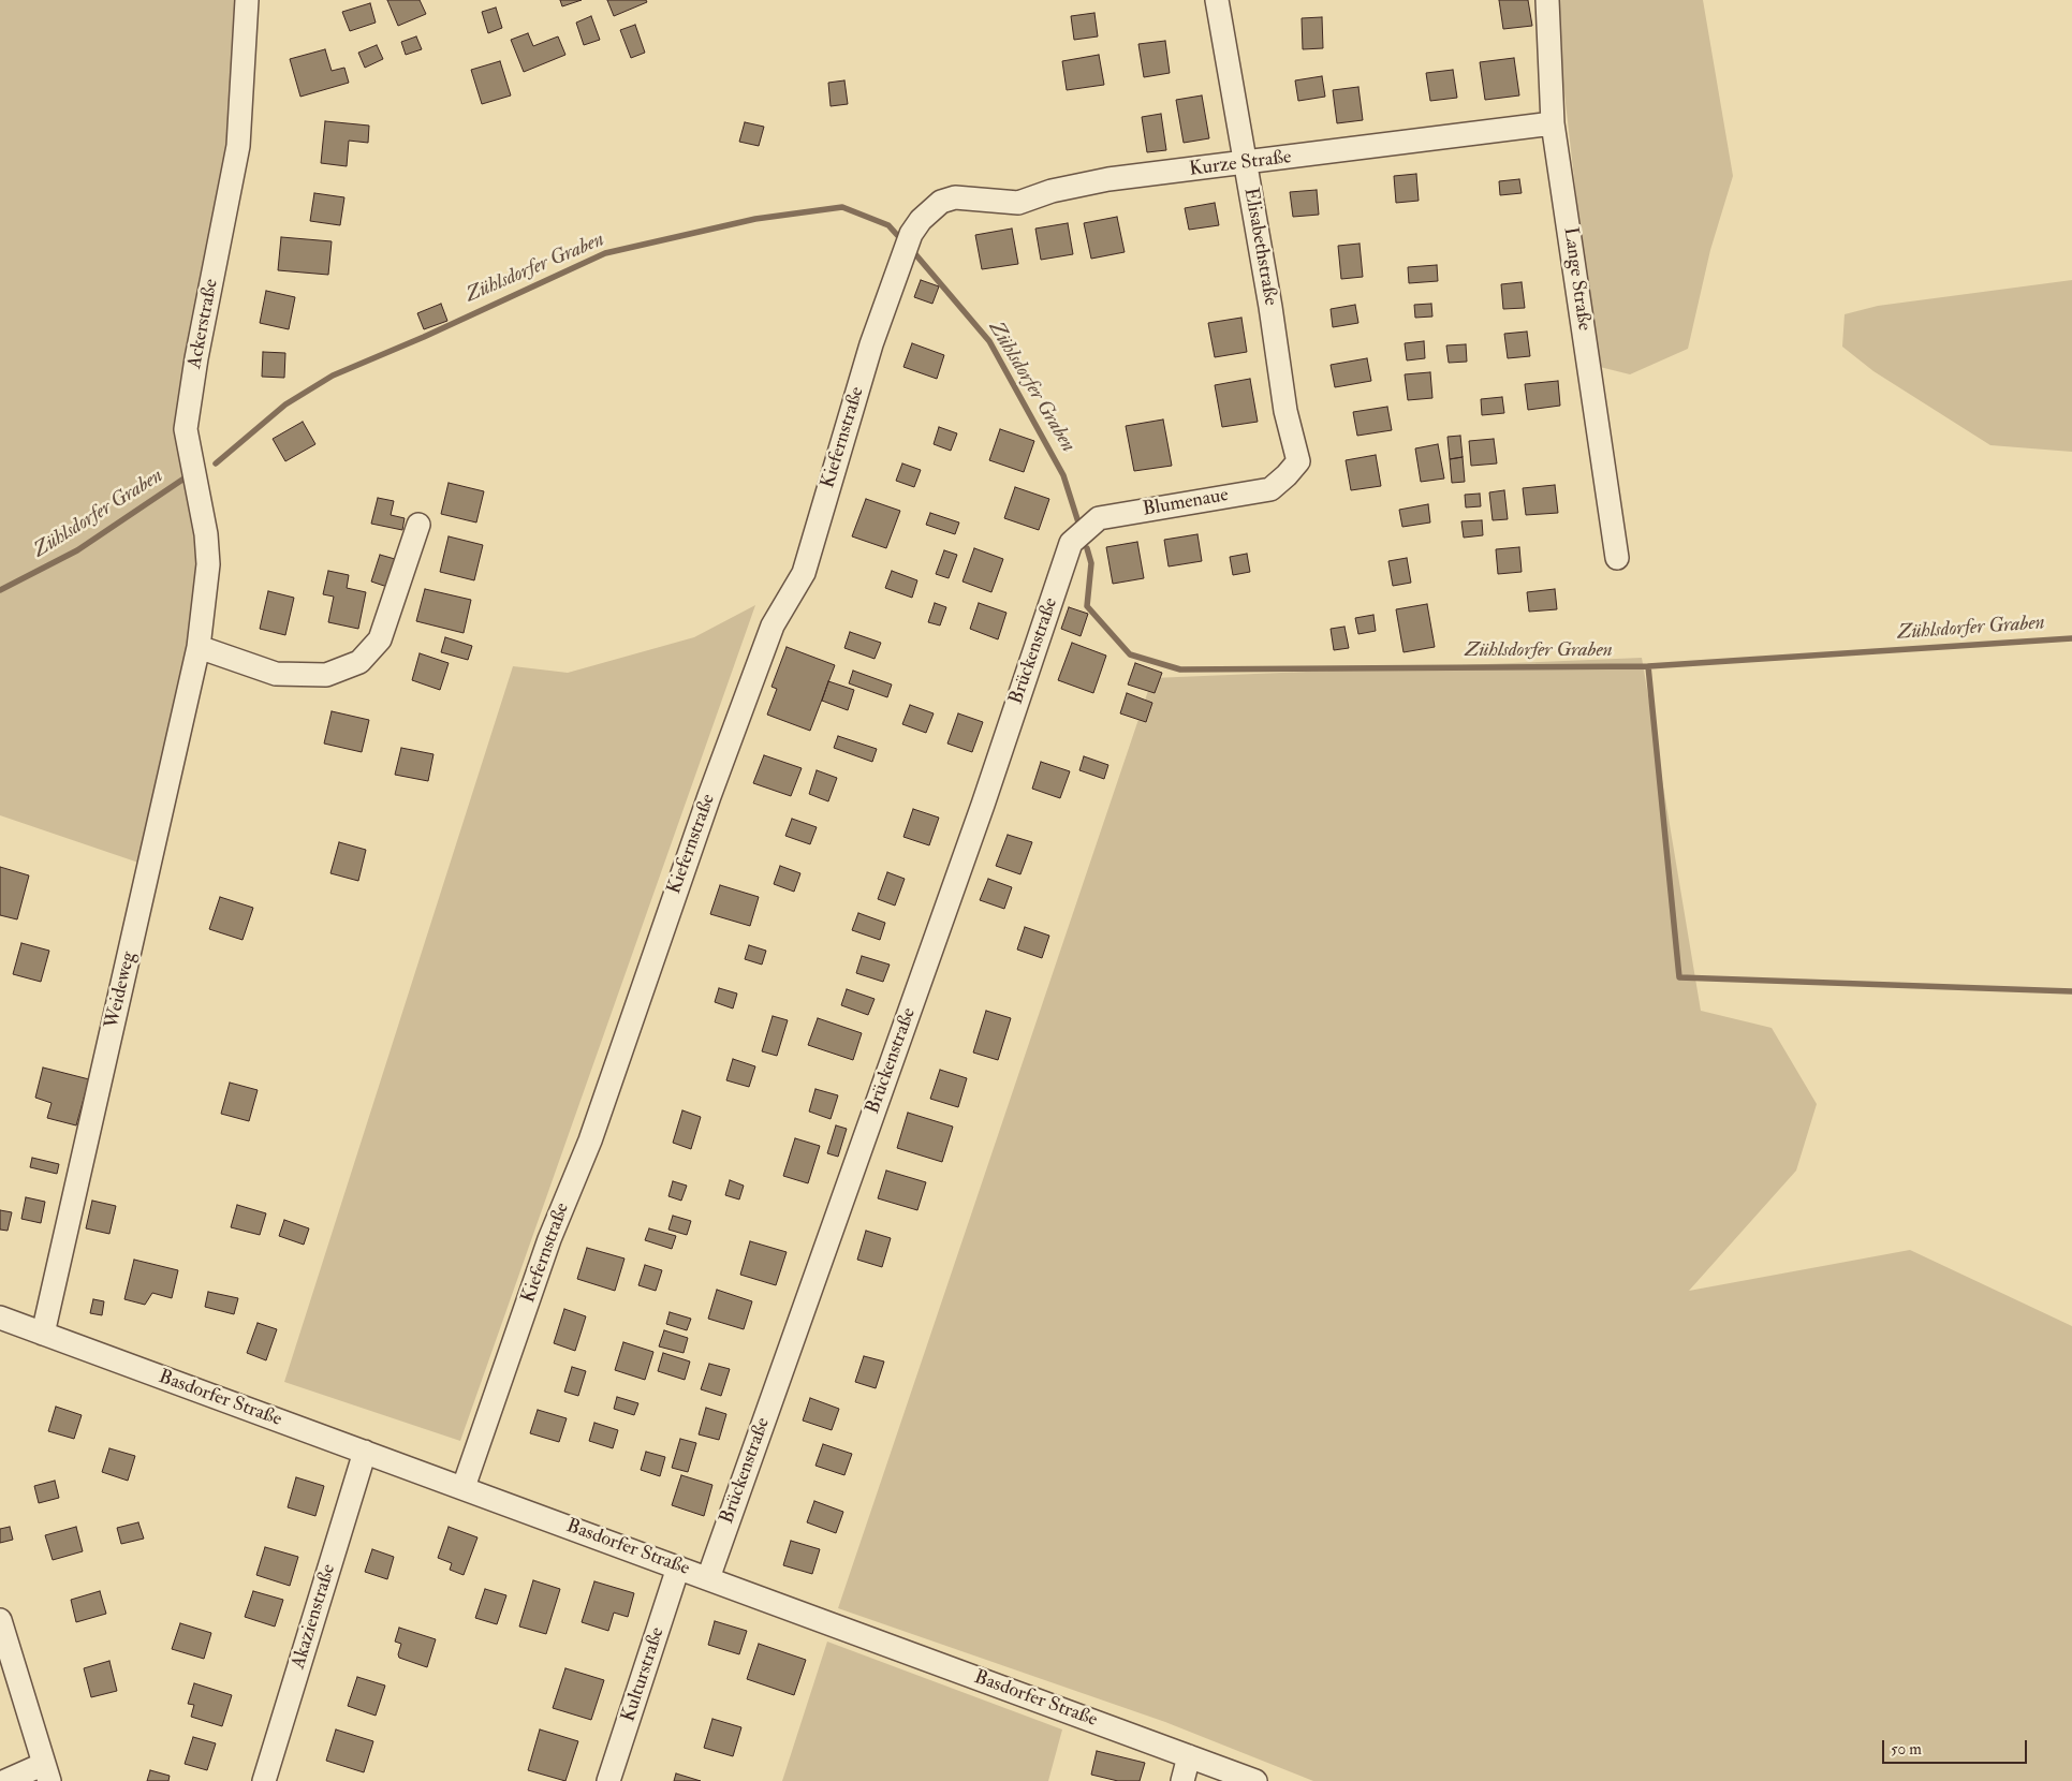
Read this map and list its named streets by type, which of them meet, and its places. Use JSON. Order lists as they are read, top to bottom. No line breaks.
{"streets":{"street":["Kurze Straße","Elisabethstraße","Lange Straße","Ackerstraße","Kiefernstraße","Blumenaue","Brückenstraße","Weideweg","Basdorfer Straße","Akazienstraße","Kulturstraße"]},"crossings":[["Kurze Straße","Elisabethstraße"],["Kurze Straße","Lange Straße"],["Kurze Straße","Kiefernstraße"],["Elisabethstraße","Blumenaue"],["Ackerstraße","Weideweg"],["Kiefernstraße","Basdorfer Straße"],["Blumenaue","Brückenstraße"],["Brückenstraße","Basdorfer Straße"],["Weideweg","Basdorfer Straße"],["Basdorfer Straße","Akazienstraße"],["Basdorfer Straße","Kulturstraße"]],"water":["Zühlsdorfer Graben"],"scale_bar":"50 m"}
